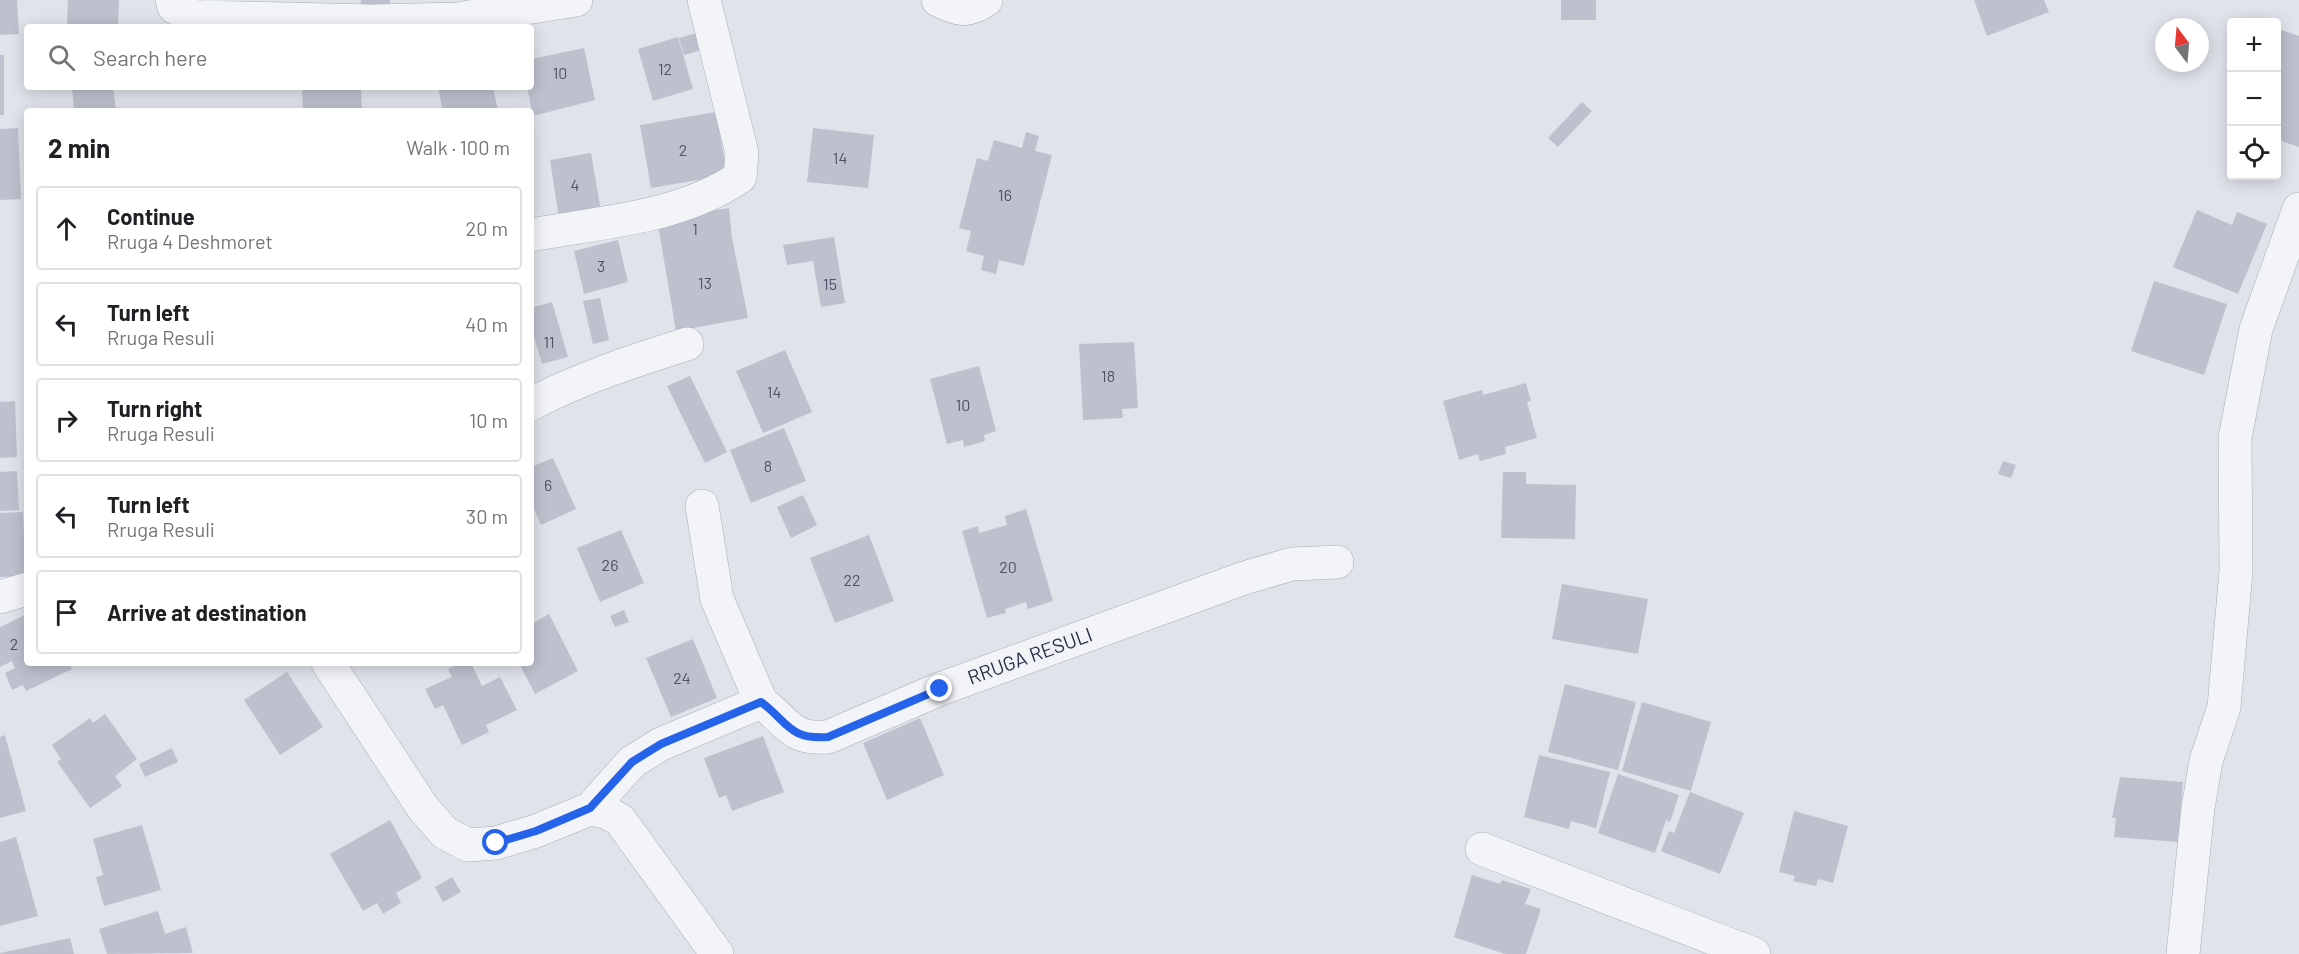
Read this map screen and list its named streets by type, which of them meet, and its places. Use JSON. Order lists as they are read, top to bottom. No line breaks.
{"streets":{"street":["RRUGA RESULI"]},"house_numbers":["12","10","2","14","4","16","1","3","13","15","11","18","14","10","8","6","26","20","22","2","24"],"north":"top","page":{"map_buttons":["+","−"],"search":"Search here","heading":["2 min","Walk · 100 m"],"list":[["Continue","Rruga 4 Deshmoret","20 m"],["Turn left","Rruga Resuli","40 m"],["Turn right","Rruga Resuli","10 m"],["Turn left","Rruga Resuli","30 m"],"Arrive at destination"]}}
